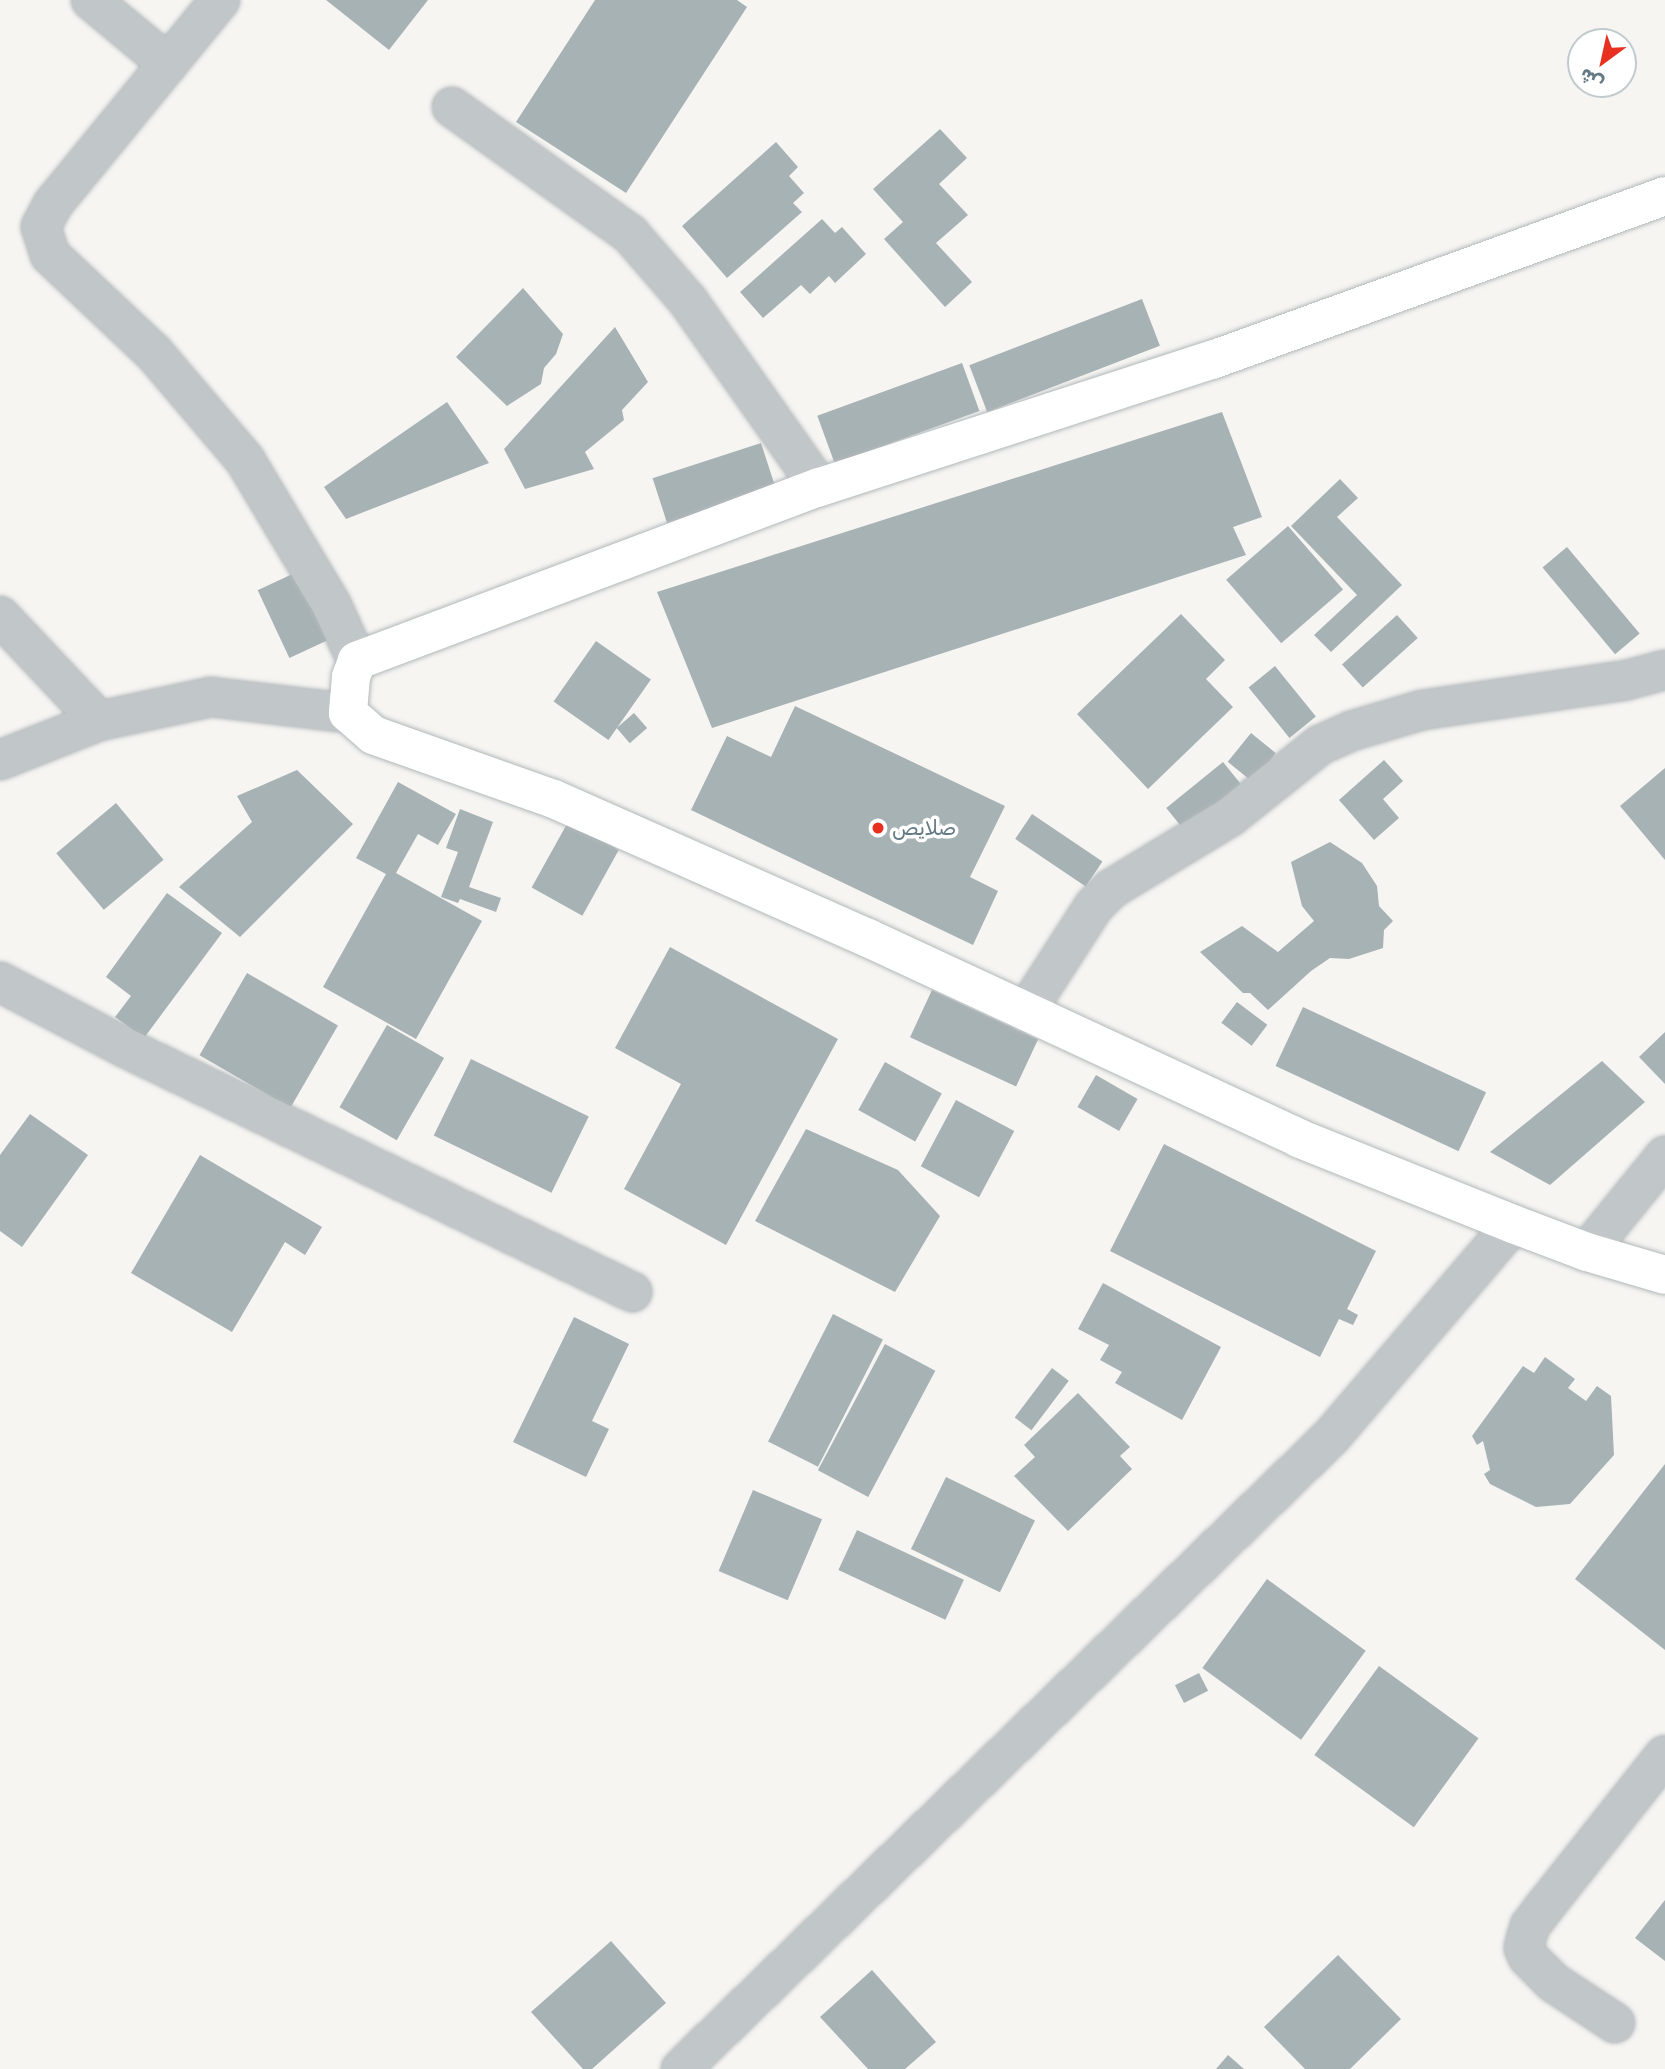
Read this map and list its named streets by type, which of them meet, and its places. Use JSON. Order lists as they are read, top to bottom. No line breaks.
{"places":["صلايص"],"north":"bottom left"}
